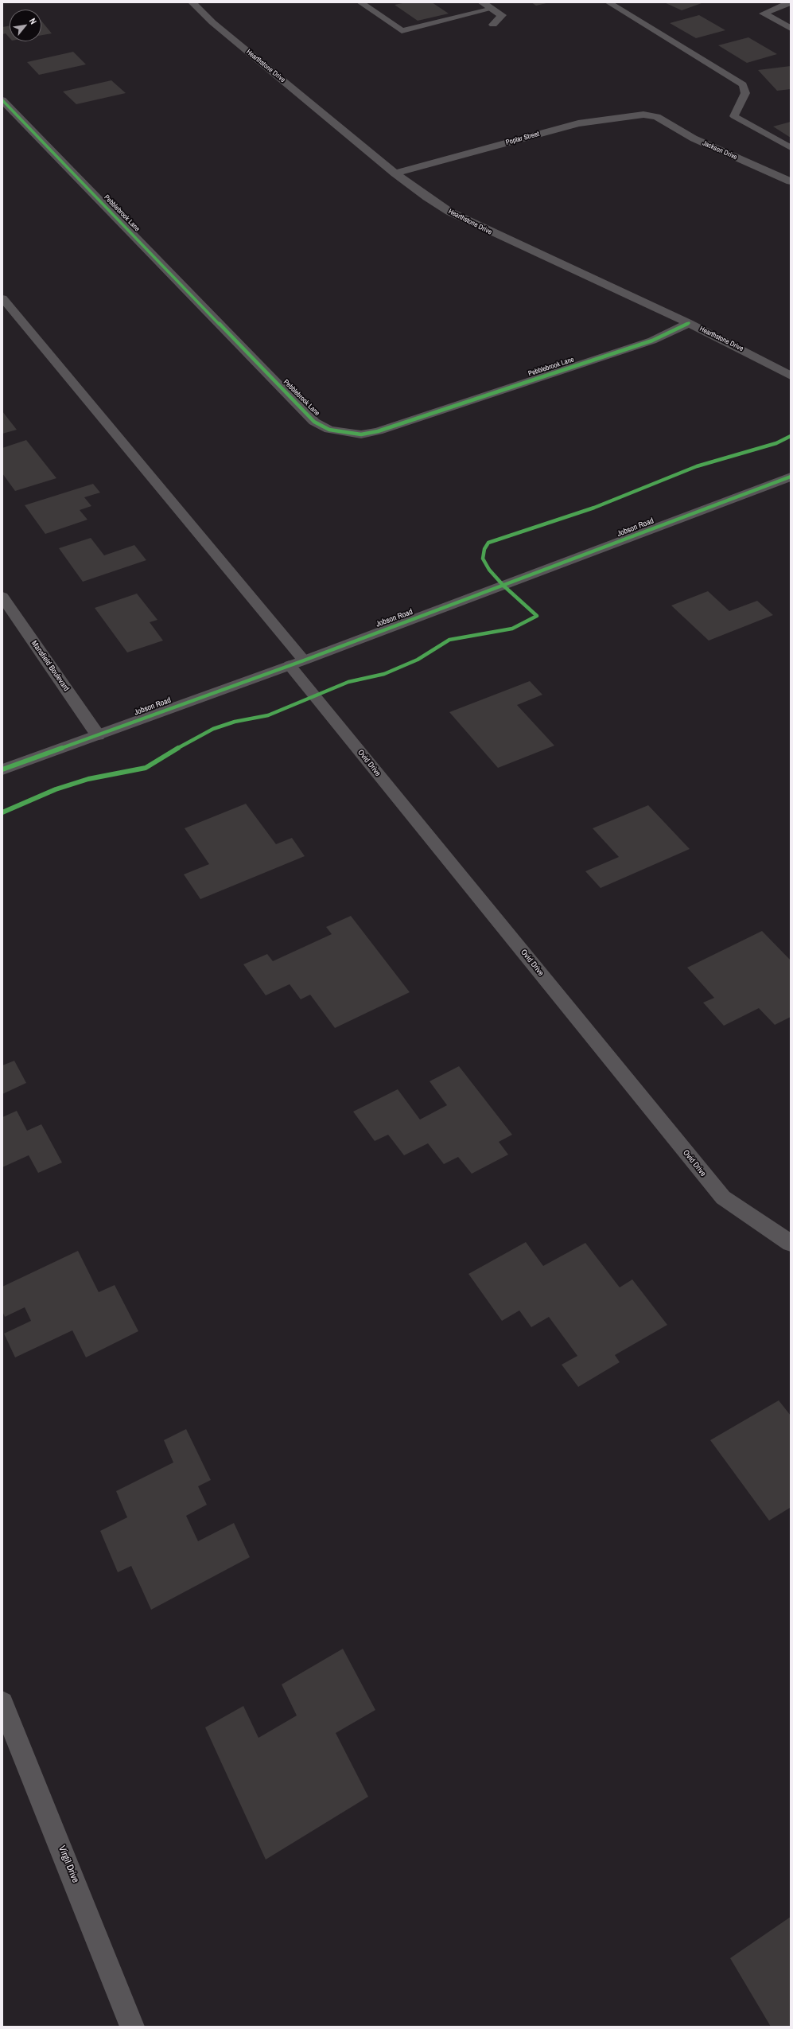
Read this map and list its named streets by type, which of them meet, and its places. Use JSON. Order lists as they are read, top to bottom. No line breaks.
{"streets":{"street":["Hearthstone Drive","Poplar Street","Jackson Drive","Pebblebrook Lane","Jobson Road","Mansfield Boulevard","Ovid Drive","Virgil Drive"]},"crossings":[["Hearthstone Drive","Poplar Street"],["Hearthstone Drive","Pebblebrook Lane"],["Poplar Street","Jackson Drive"],["Jobson Road","Mansfield Boulevard"],["Jobson Road","Ovid Drive"]],"north":"top right"}
